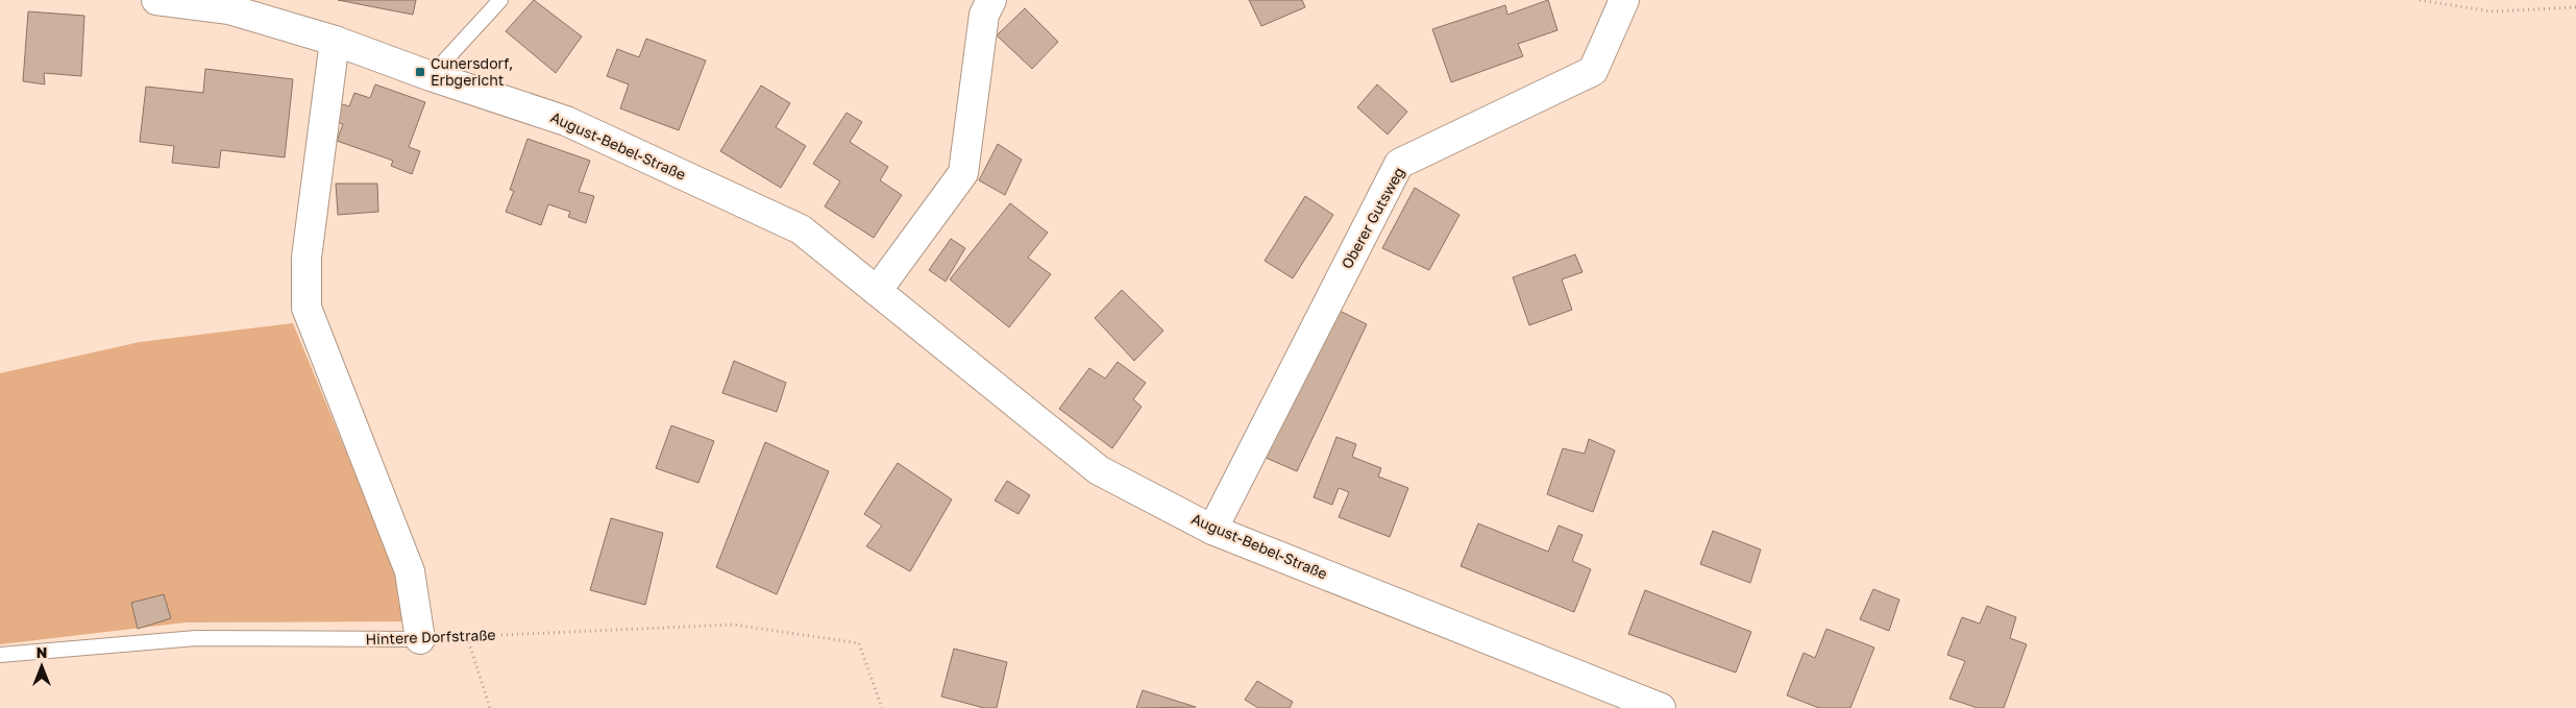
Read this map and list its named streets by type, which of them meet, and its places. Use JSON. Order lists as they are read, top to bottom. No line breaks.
{"streets":{"main road":["August-Bebel-Straße","Oberer Gutsweg"],"lane":["Hintere Dorfstraße"]},"crossings":[["August-Bebel-Straße","Oberer Gutsweg"]],"places":{"transit":["Cunersdorf, Erbgericht"]},"north":"top"}
